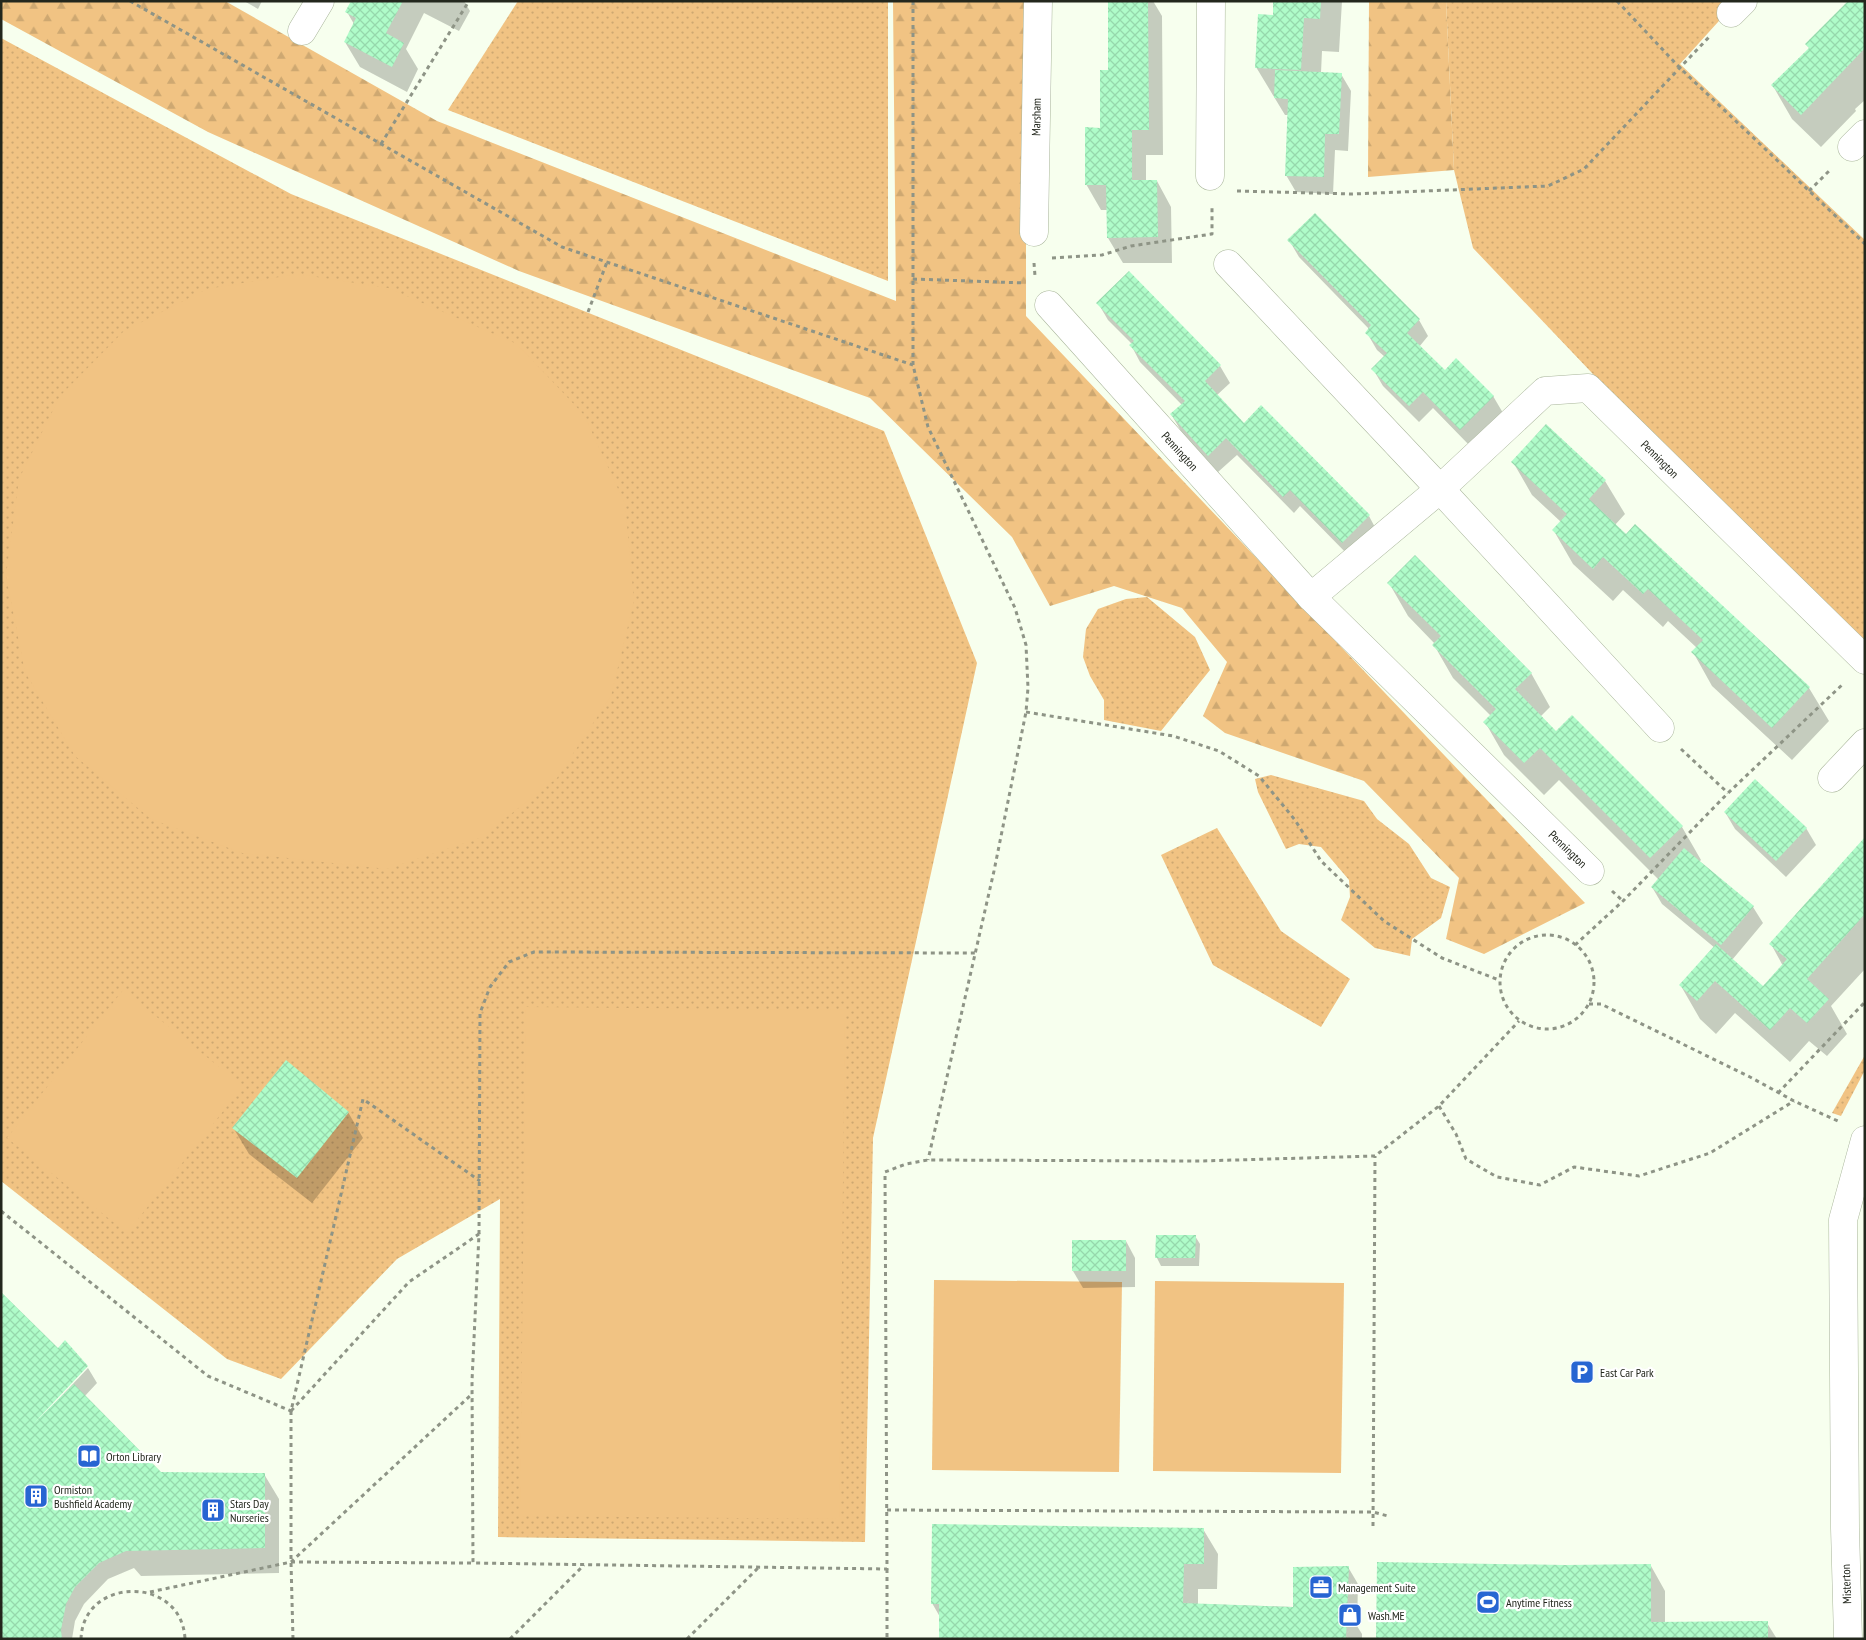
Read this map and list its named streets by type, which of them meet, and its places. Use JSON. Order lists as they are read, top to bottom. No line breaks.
{"streets":{"street":["Marsham","Pennington","Misterton"]},"places":{"parking":["East Car Park"],"library":["Orton Library"],"building":["Ormiston Bushfield Academy","Stars Day Nurseries"],"office":["Management Suite"],"sports":["Anytime Fitness"],"shop":["Wash.ME"]}}
